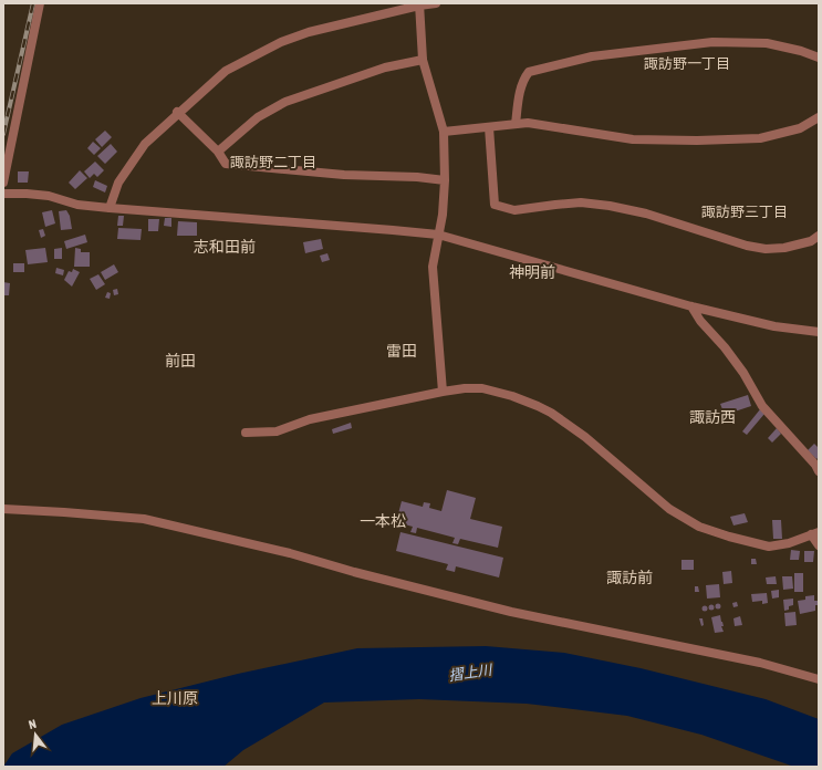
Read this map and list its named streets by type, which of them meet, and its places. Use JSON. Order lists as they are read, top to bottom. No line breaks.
{"districts":["諏訪野一丁目","諏訪野二丁目","諏訪野三丁目","志和田前","神明前","雷田","前田","諏訪西","一本松","諏訪前","上川原"],"water":["摺上川"],"north":"top"}
